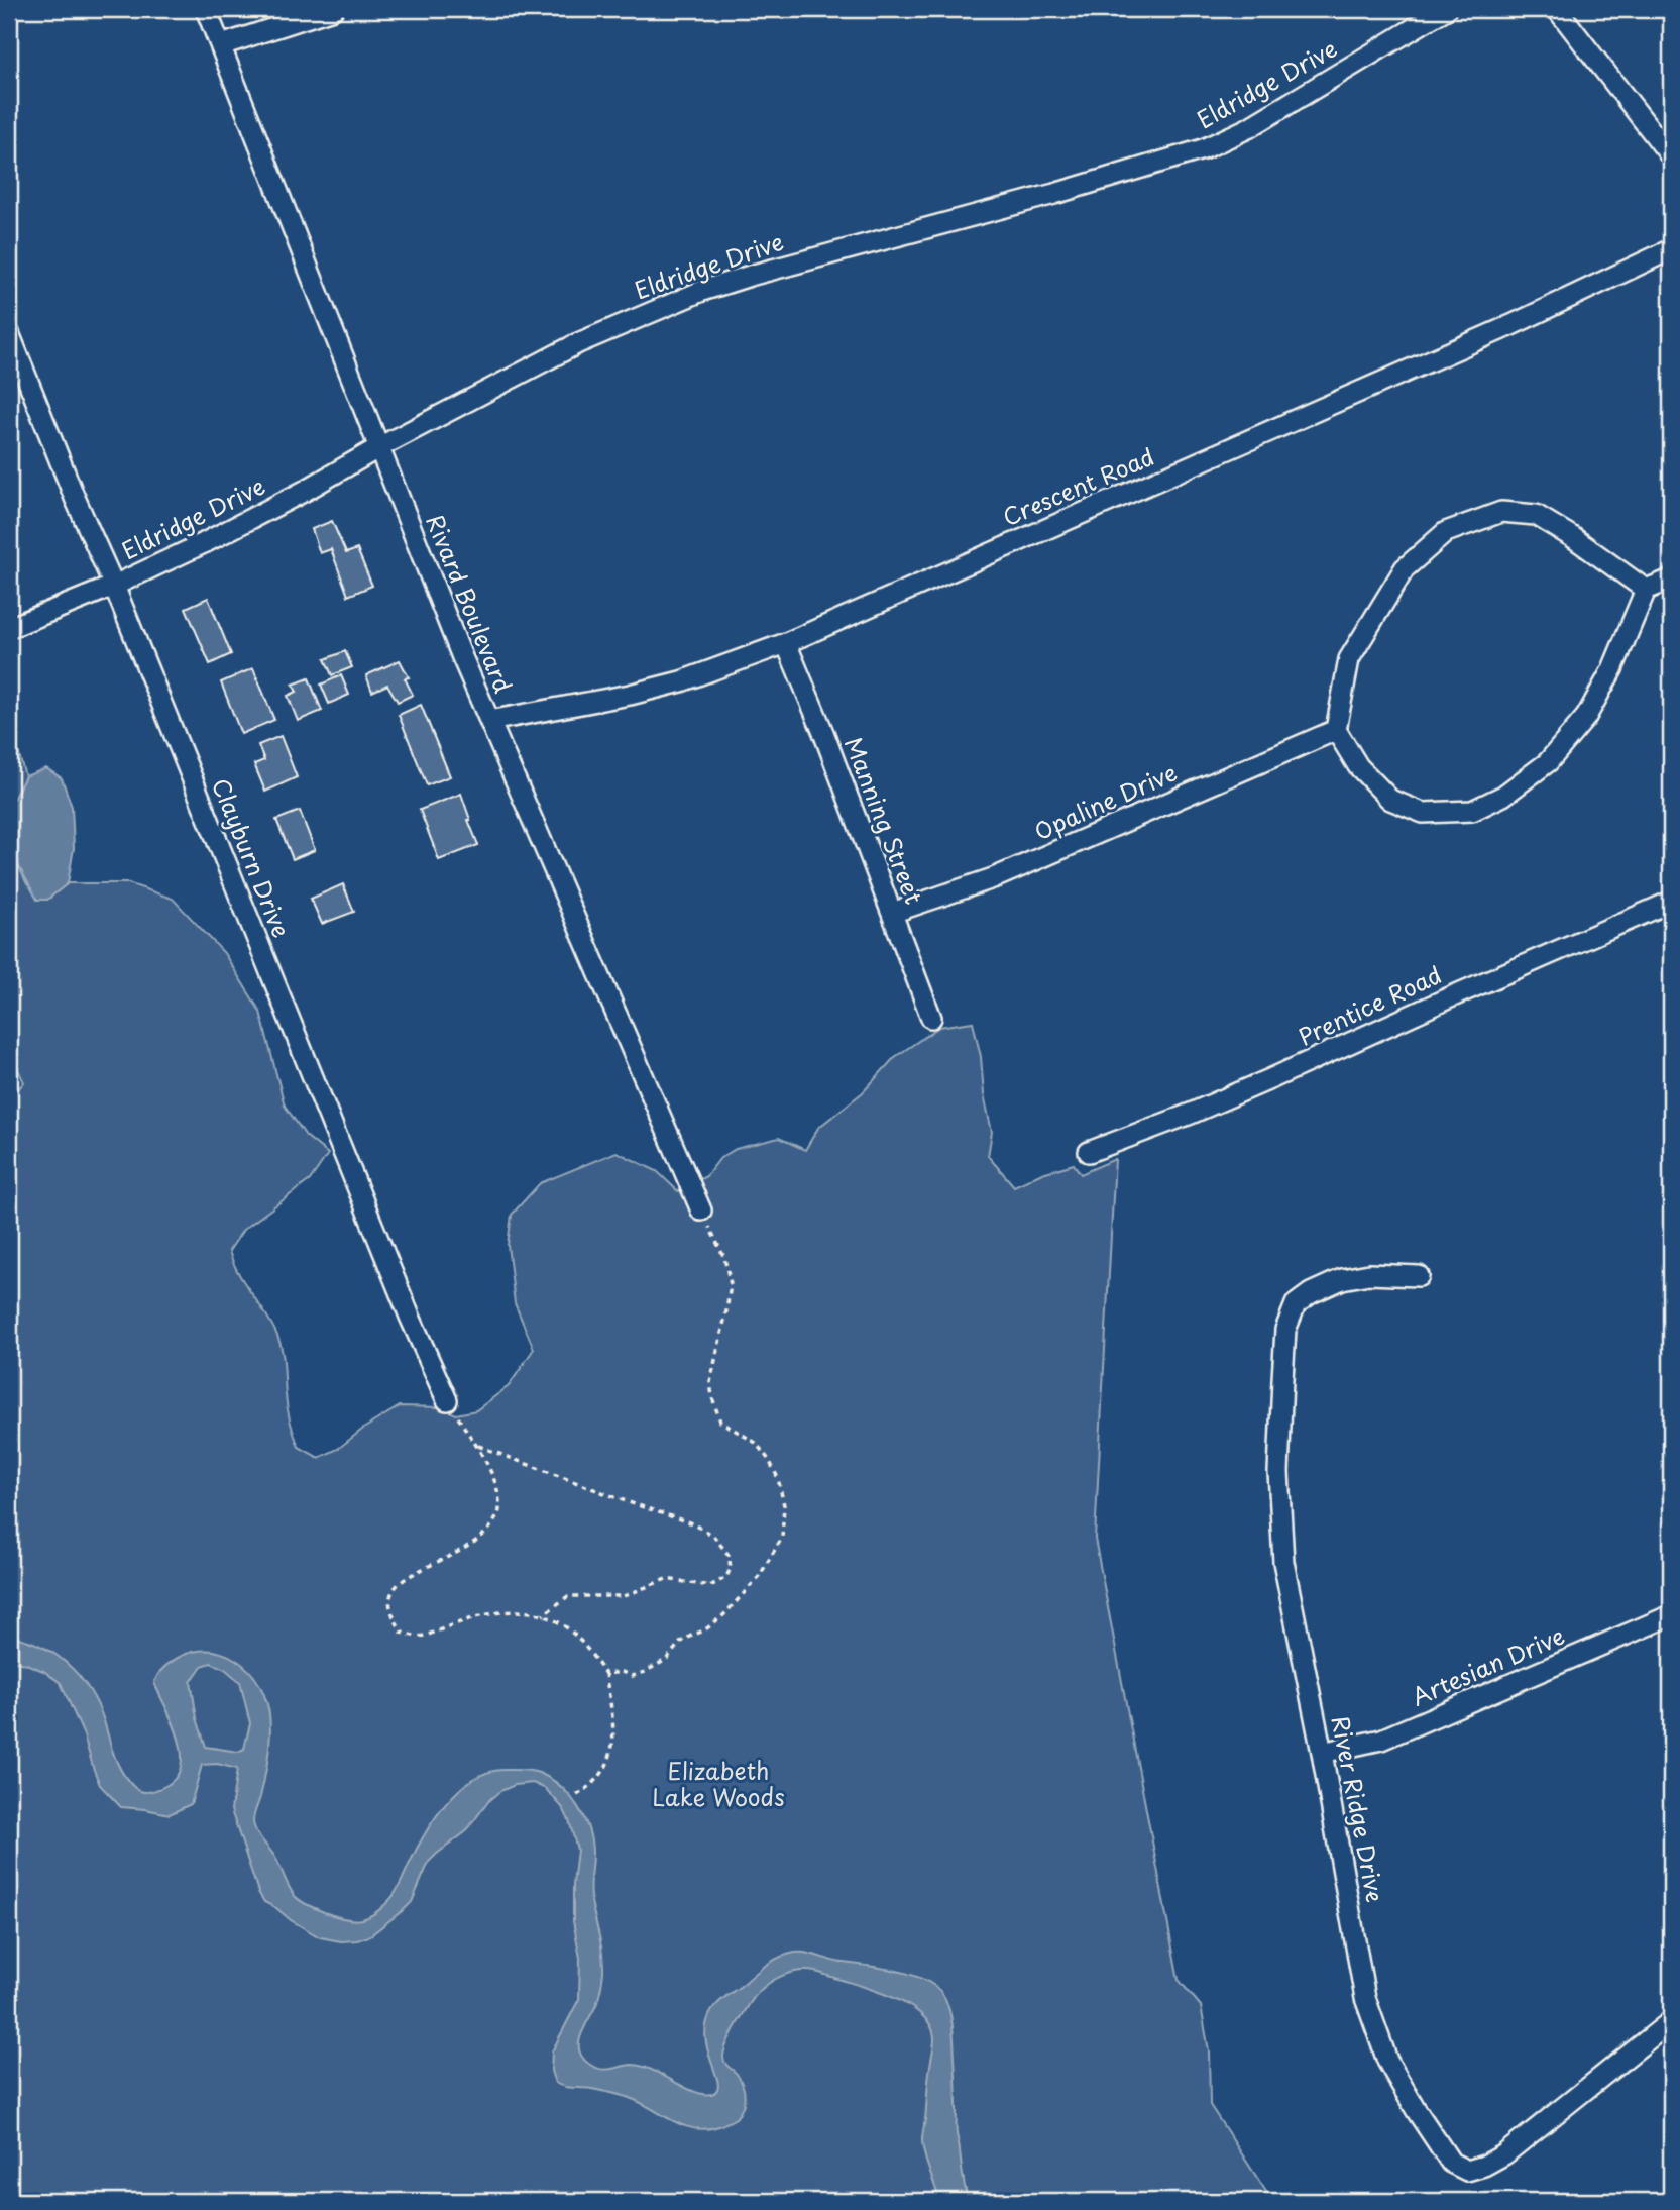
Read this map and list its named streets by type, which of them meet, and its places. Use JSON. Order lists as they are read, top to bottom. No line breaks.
{"streets":{"street":["Eldridge Drive","Crescent Road","Rivard Boulevard","Opaline Drive","Manning Street","Clayburn Drive","Prentice Road","Artesian Drive","River Ridge Drive"]},"crossings":[["Eldridge Drive","Rivard Boulevard"],["Eldridge Drive","Clayburn Drive"],["Crescent Road","Rivard Boulevard"],["Crescent Road","Manning Street"],["Opaline Drive","Manning Street"],["Artesian Drive","River Ridge Drive"]],"parks":["Elizabeth Lake Woods"]}
